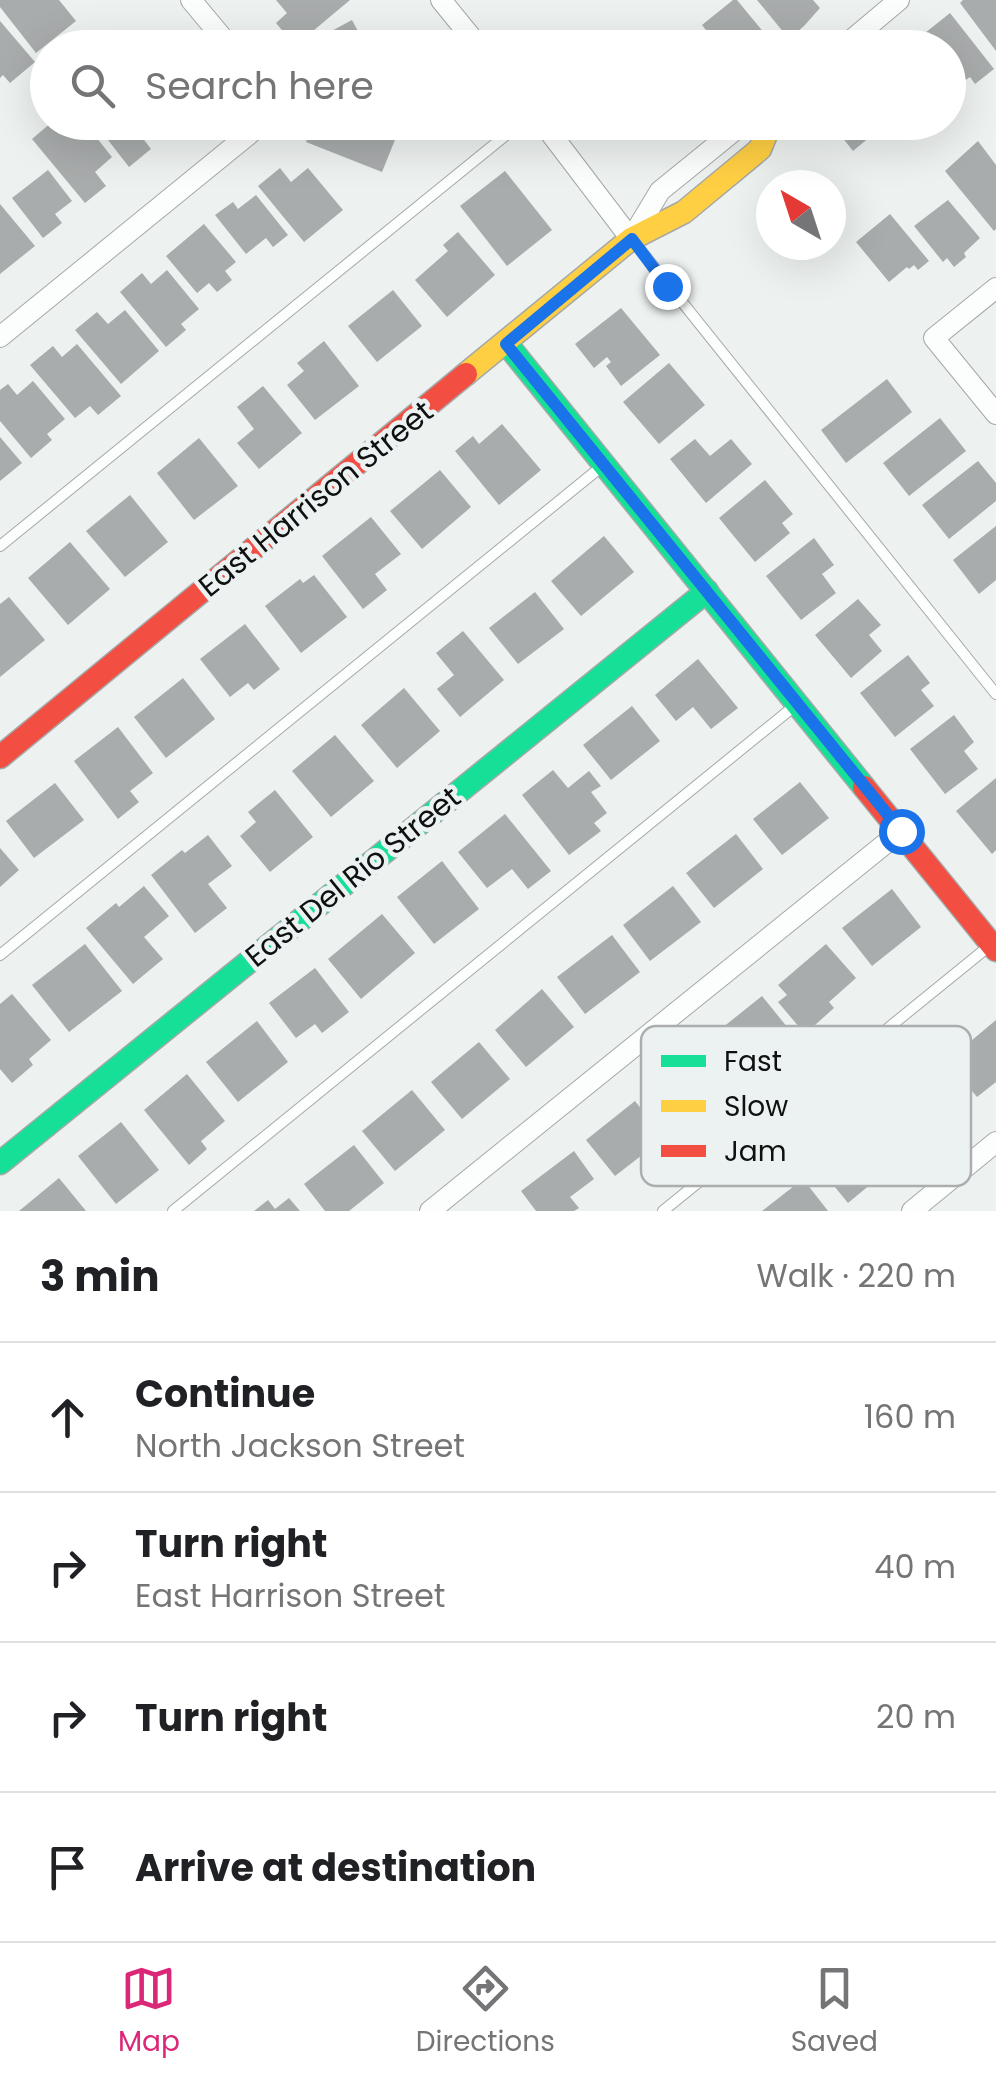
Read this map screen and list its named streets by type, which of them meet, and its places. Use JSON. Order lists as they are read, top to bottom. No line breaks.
{"streets":{"street":["East Harrison Street","East Del Rio Street"]},"legend":["Fast","Slow","Jam"],"north":"top left","page":{"search":"Search here","heading":["3 min","Walk · 220 m"],"list":[["Continue","North Jackson Street","160 m"],["Turn right","East Harrison Street","40 m"],["Turn right","20 m"],"Arrive at destination"],"nav":["Map","Directions","Saved"]}}
